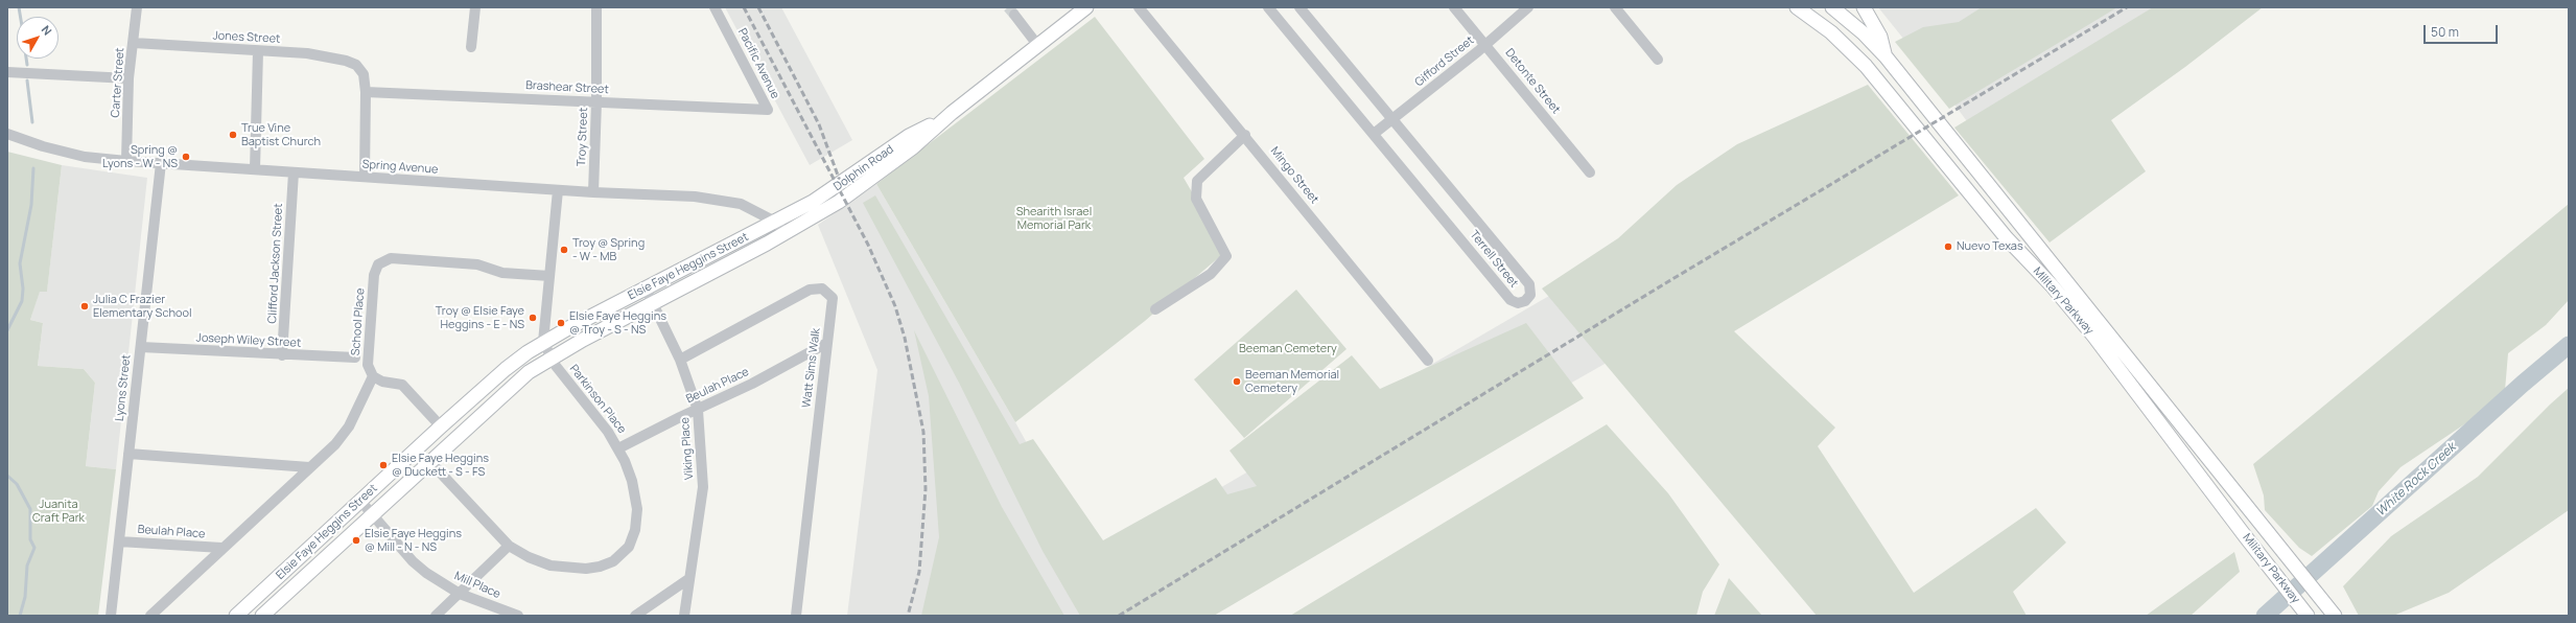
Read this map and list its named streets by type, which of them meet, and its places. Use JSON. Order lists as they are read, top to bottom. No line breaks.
{"streets":{"main road":["Dolphin Road","Elsie Faye Heggins Street","Military Parkway"],"street":["Jones Street","Gifford Street","Pacific Avenue","Detonte Street","Carter Street","Brashear Street","Troy Street","Spring Avenue","Mingo Street","Terrell Street","Clifford Jackson Street","School Place","Joseph Wiley Street","Watt Sims Walk","Beulah Place","Lyons Street","Parkinson Place","Viking Place","Mill Place"]},"crossings":[["Jones Street","Carter Street"],["Jones Street","Brashear Street"],["Gifford Street","Detonte Street"],["Gifford Street","Terrell Street"],["Pacific Avenue","Brashear Street"],["Carter Street","Spring Avenue"],["Brashear Street","Troy Street"],["Troy Street","Spring Avenue"],["Spring Avenue","Dolphin Road"],["Spring Avenue","Clifford Jackson Street"],["Spring Avenue","Elsie Faye Heggins Street"],["Spring Avenue","Lyons Street"],["Dolphin Road","Elsie Faye Heggins Street"],["Clifford Jackson Street","Joseph Wiley Street"],["Elsie Faye Heggins Street","Parkinson Place"],["Elsie Faye Heggins Street","Viking Place"],["Elsie Faye Heggins Street","Mill Place"],["Joseph Wiley Street","Lyons Street"],["Watt Sims Walk","Beulah Place"],["Watt Sims Walk","Viking Place"],["Beulah Place","Lyons Street"],["Beulah Place","Parkinson Place"],["Beulah Place","Viking Place"]],"water":["White Rock Creek"],"parks":["Shearith Israel Memorial Park","Beeman Cemetery","Juanita Craft Park"],"places":["True Vine Baptist Church","Spring @ Lyons - W - NS","Nuevo Texas","Troy @ Spring - W - MB","Julia C Frazier Elementary School","Troy @ Elsie Faye Heggins - E - NS","Elsie Faye Heggins @ Troy - S - NS","Beeman Memorial Cemetery","Elsie Faye Heggins @ Duckett - S - FS","Elsie Faye Heggins @ Mill - N - NS"],"scale_bar":"50 m","north":"top right"}
